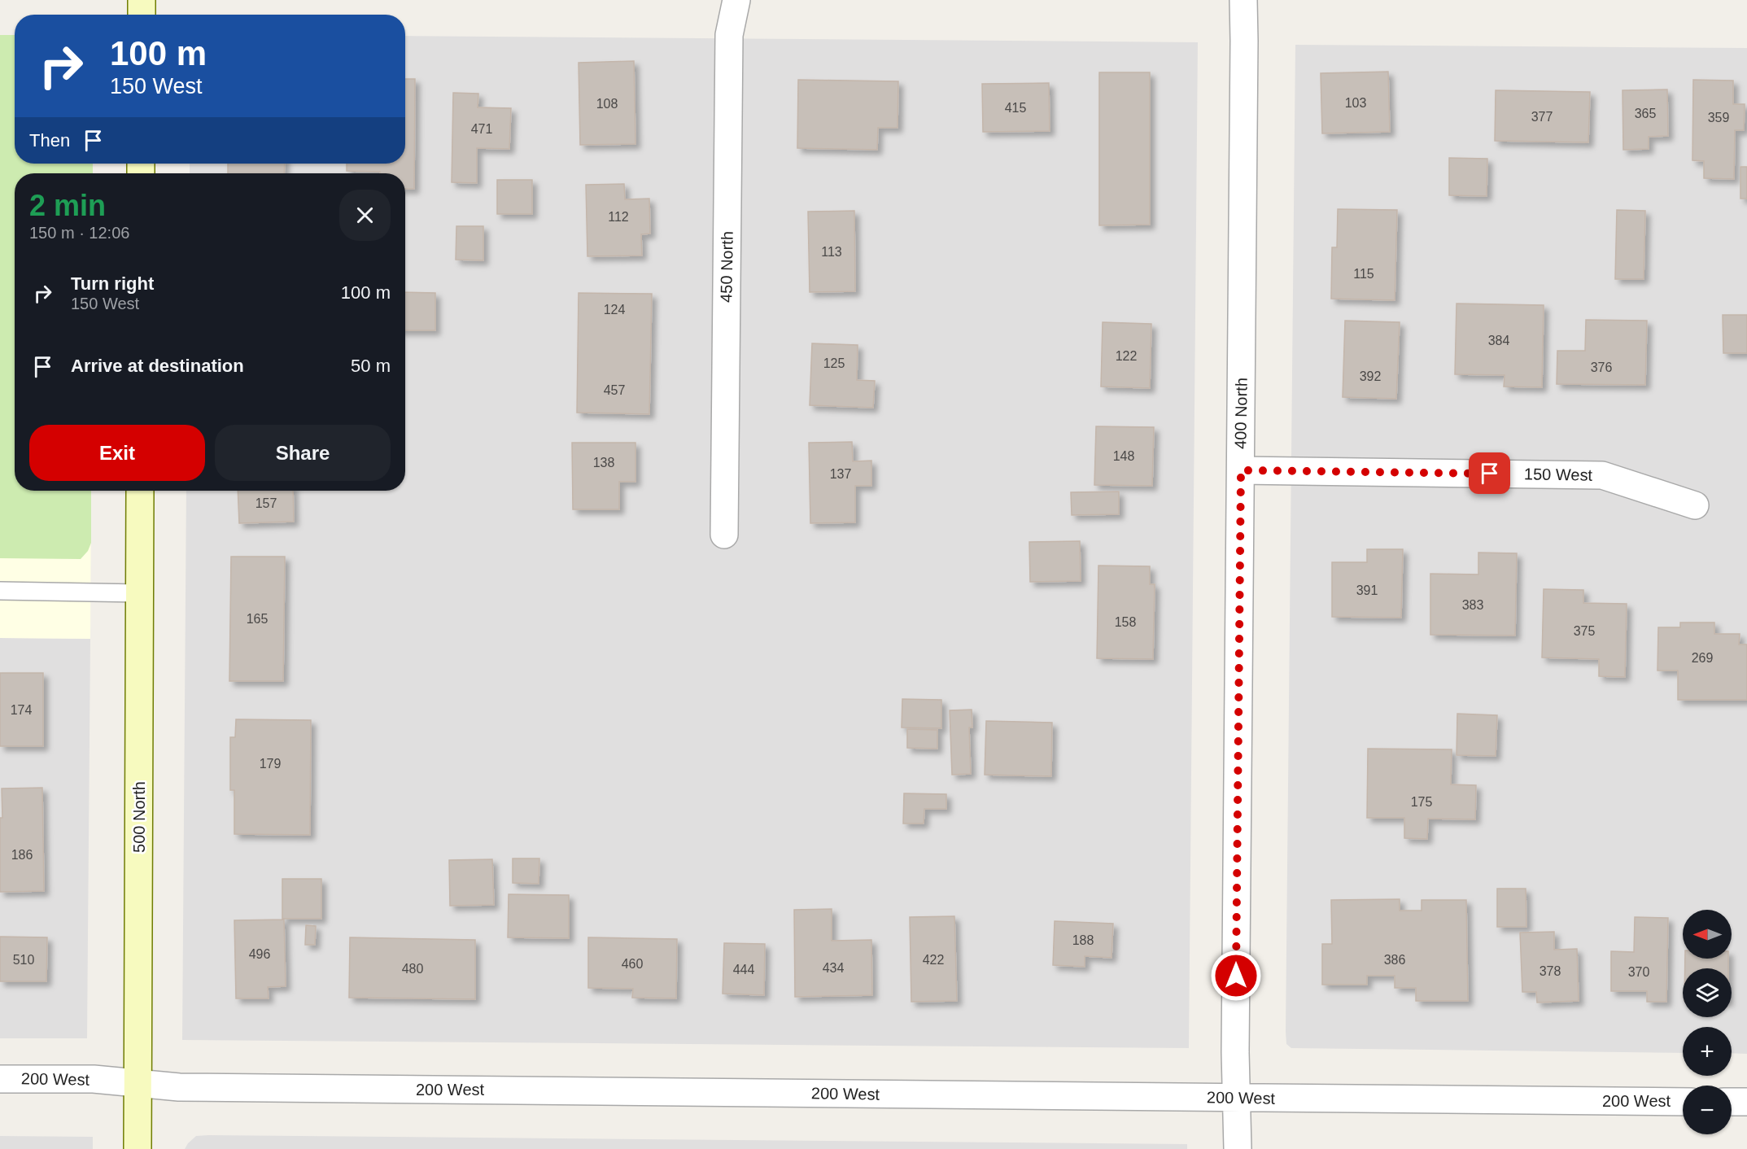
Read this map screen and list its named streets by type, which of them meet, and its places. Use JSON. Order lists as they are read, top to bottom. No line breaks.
{"streets":{"street":["450 North","400 North","150 West","500 North","200 West"]},"crossings":[["400 North","150 West"],["400 North","200 West"],["500 North","200 West"]],"house_numbers":["103","108","415","365","377","359","471","112","113","115","124","384","122","125","376","392","457","148","138","137","157","391","383","165","158","375","269","174","179","175","186","188","496","510","422","386","460","434","480","444","378","370"],"north":"left","page":{"turn":["100 m","150 West"],"then":"Then","heading":["2 min","150 m · 12:06"],"list":[{"name":"Turn right","note":"150 West","value":"100 m"},{"name":"Arrive at destination","value":"50 m"}],"buttons":["Exit","Share"],"map_buttons":["+","−"]}}
